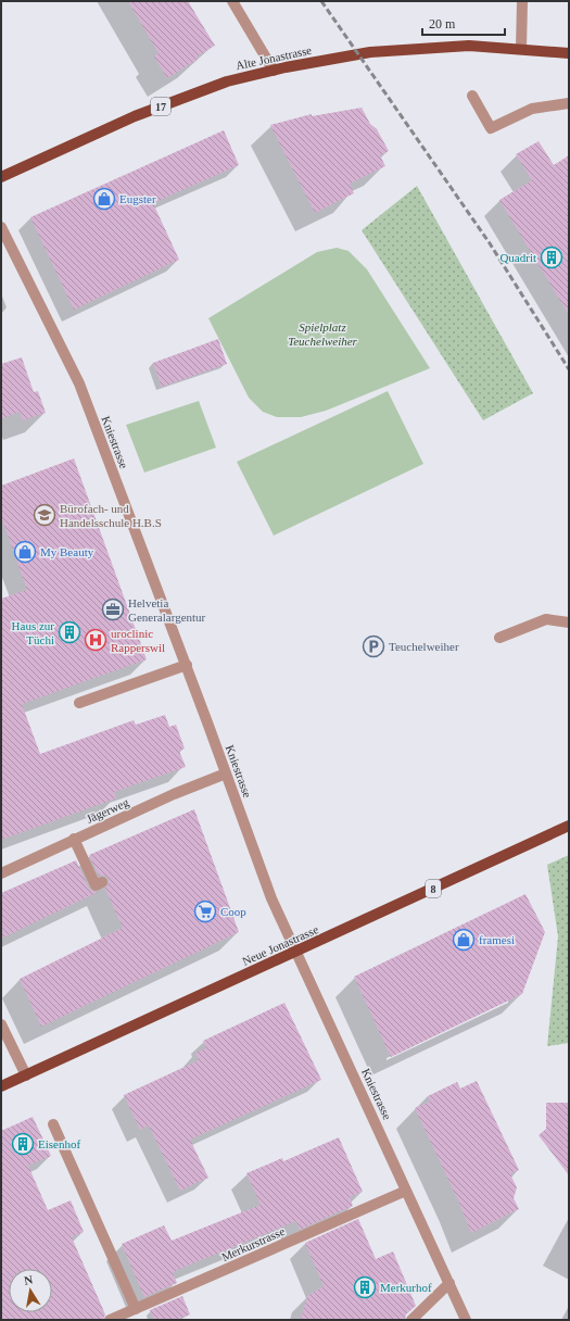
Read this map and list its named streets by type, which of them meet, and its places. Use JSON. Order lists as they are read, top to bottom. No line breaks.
{"streets":{"main road":["Alte Jonastrasse","17","8","Neue Jonastrasse"],"street":["Kniestrasse","Jägerweg","Merkurstrasse"]},"crossings":[["Kniestrasse","Jägerweg"],["Kniestrasse","Neue Jonastrasse"],["Kniestrasse","Merkurstrasse"]],"parks":["Spielplatz Teuchelweiher"],"places":{"shop":["Eugster","My Beauty","framesi"],"building":["Quadrit","Haus zur Tüchi","Eisenhof","Merkurhof"],"school or university":["Bürofach- und Handelsschule H.B.S"],"office":["Helvetia Generalargentur"],"hospital":["uroclinic Rapperswil"],"parking":["Teuchelweiher"],"supermarket":["Coop"]},"scale_bar":"20 m","north":"top"}
